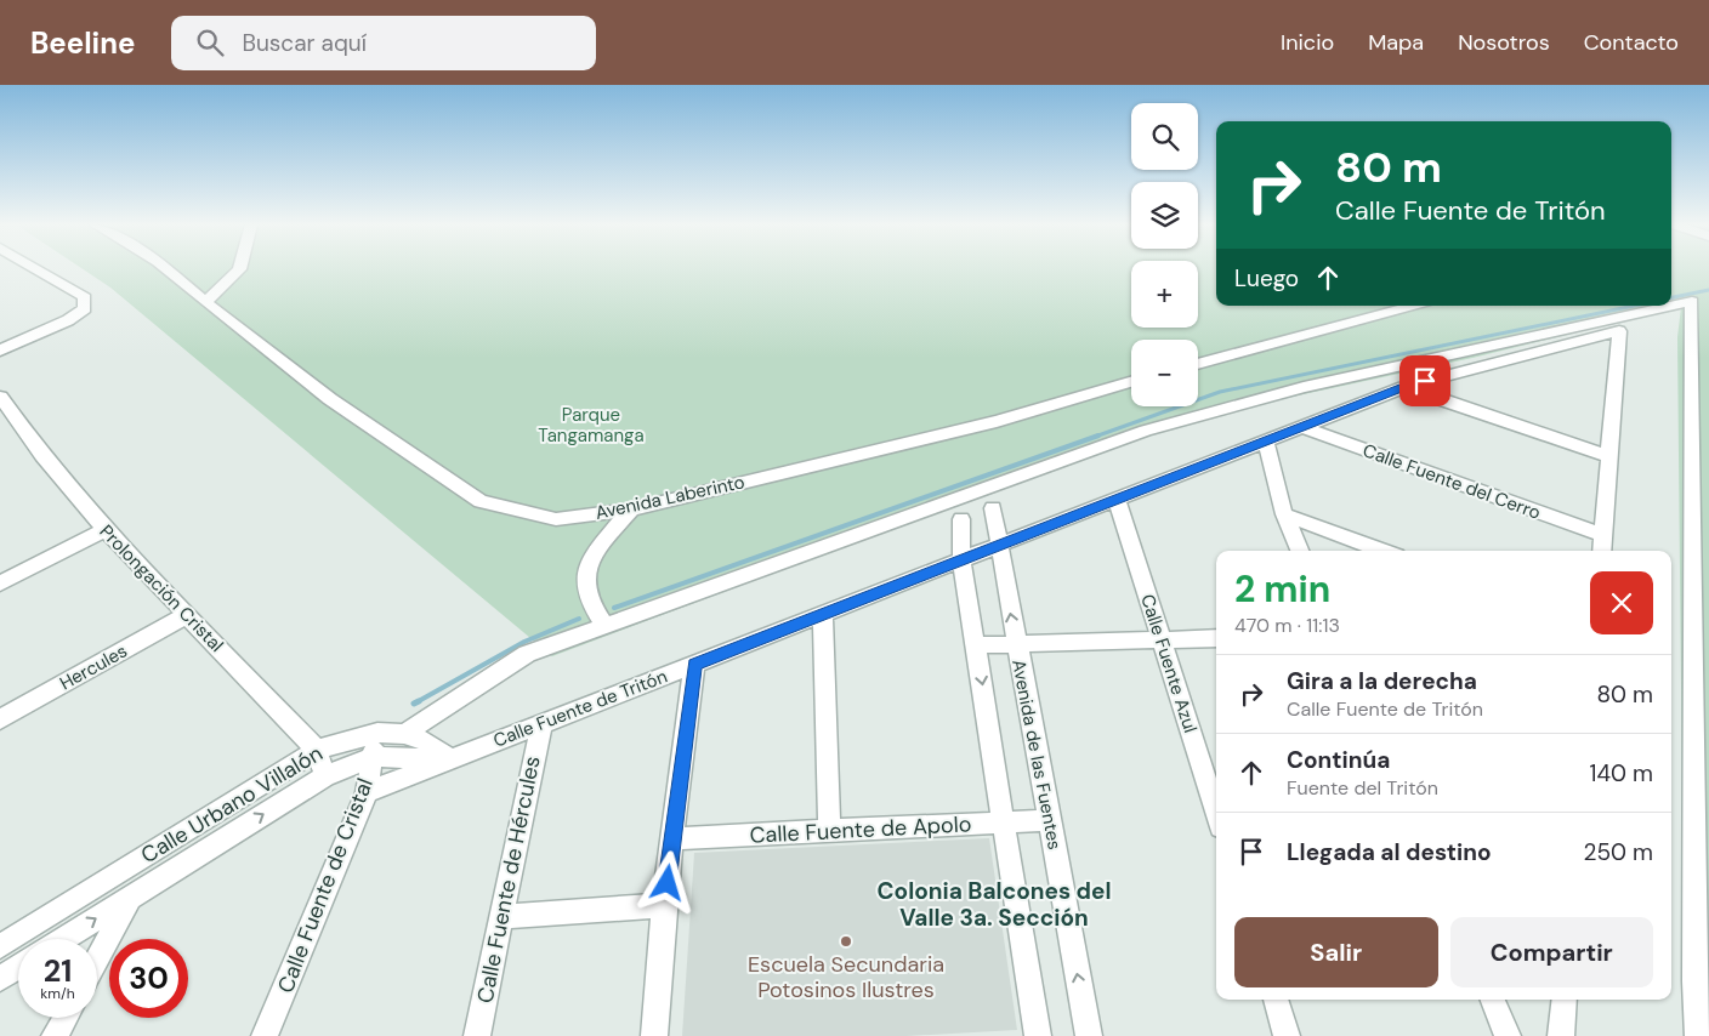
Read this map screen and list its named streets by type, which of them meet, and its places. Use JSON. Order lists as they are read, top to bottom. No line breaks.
{"streets":{"street":["Calle Fuente del Cerro","Avenida Laberinto","Prolongación Cristal","Calle Fuente Azul","Hercules","Calle Fuente de Tritón","Avenida de las Fuentes","Calle Urbano Villalón","Calle Fuente de Apolo","Calle Fuente de Hércules","Calle Fuente de Cristal"]},"crossings":[["Calle Fuente del Cerro","Calle Fuente de Tritón"],["Prolongación Cristal","Hercules"],["Prolongación Cristal","Calle Urbano Villalón"],["Calle Fuente Azul","Calle Fuente de Tritón"],["Calle Fuente de Tritón","Avenida de las Fuentes"],["Calle Fuente de Tritón","Calle Urbano Villalón"],["Calle Fuente de Tritón","Calle Fuente de Hércules"],["Calle Fuente de Tritón","Calle Fuente de Cristal"],["Avenida de las Fuentes","Calle Fuente de Apolo"],["Calle Urbano Villalón","Calle Fuente de Cristal"]],"districts":["Colonia Balcones del Valle 3a. Sección"],"parks":["Parque Tangamanga"],"places":["Escuela Secundaria Potosinos Ilustres"],"page":{"header":"Beeline","search":"Buscar aquí","nav":["Inicio","Mapa","Nosotros","Contacto"],"map_buttons":["+","−"],"turn":["80 m","Calle Fuente de Tritón"],"then":"Luego","heading":["2 min","470 m · 11:13"],"list":[{"name":"Gira a la derecha","note":"Calle Fuente de Tritón","value":"80 m"},{"name":"Continúa","note":"Fuente del Tritón","value":"140 m"},{"name":"Llegada al destino","value":"250 m"}],"buttons":["Salir","Compartir"],"speed":"21 km/h","limit":"30"}}
